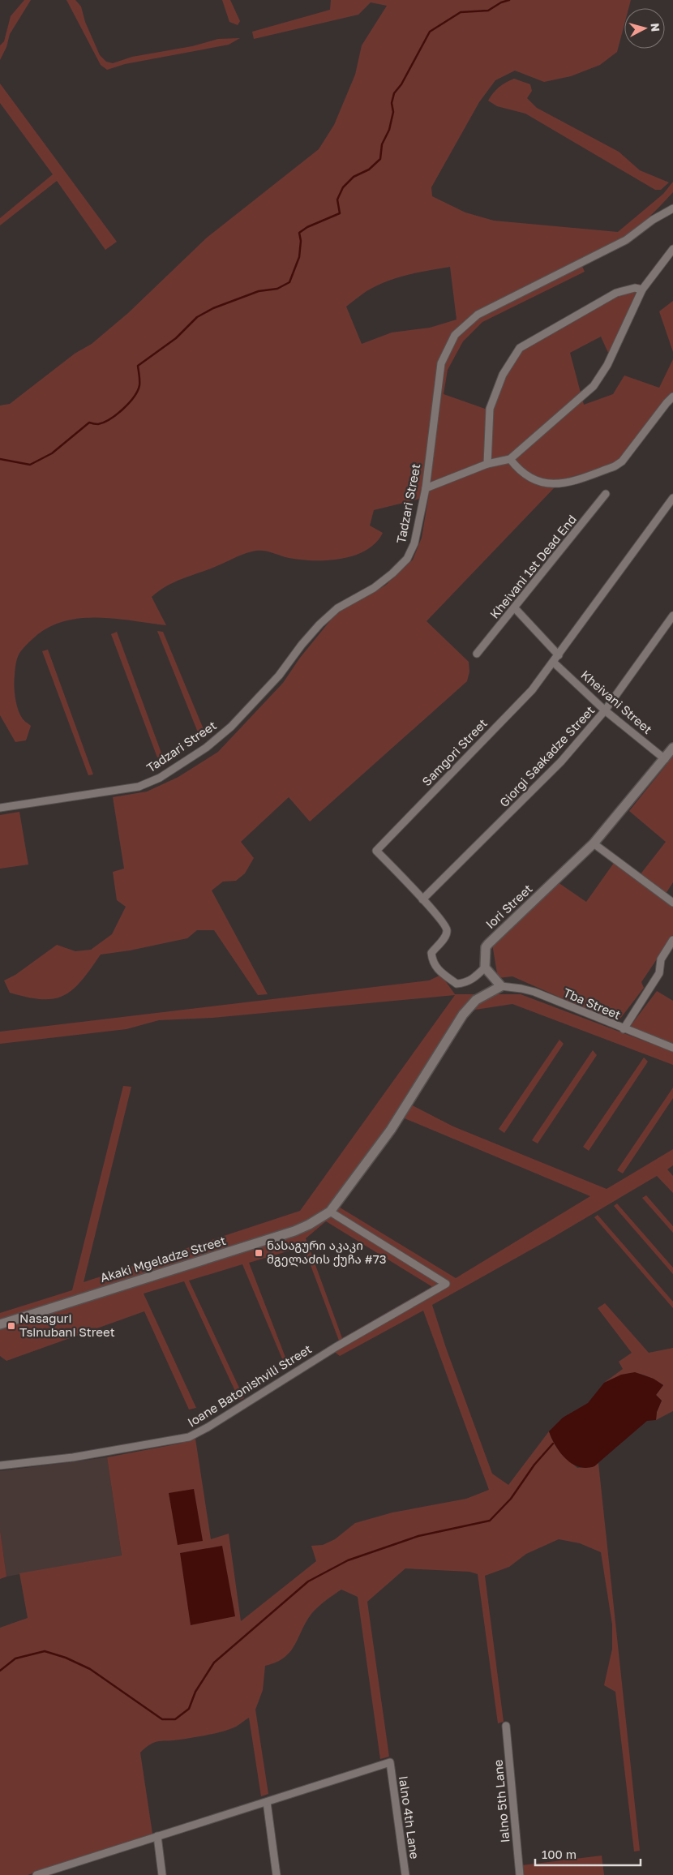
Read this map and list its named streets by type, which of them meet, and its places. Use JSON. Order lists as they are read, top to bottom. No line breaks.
{"streets":{"street":["Tadzari Street","Kheivani 1st Dead End","Kheivani Street","Samgori Street","Giorgi Saakadze Street","Iori Street","Tba Street","Akaki Mgeladze Street","Ioane Batonishvili Street","Ialno 5th Lane","Ialno 4th Lane"]},"crossings":[["Kheivani Street","Samgori Street"],["Kheivani Street","Giorgi Saakadze Street"],["Kheivani Street","Iori Street"],["Samgori Street","Giorgi Saakadze Street"],["Samgori Street","Iori Street"],["Akaki Mgeladze Street","Ioane Batonishvili Street"]],"places":{"transit":["ნასაგური აკაკი მგელაძის ქუჩა #73","Nasaguri Tsinubani Street"]},"scale_bar":"100 m","north":"right"}
